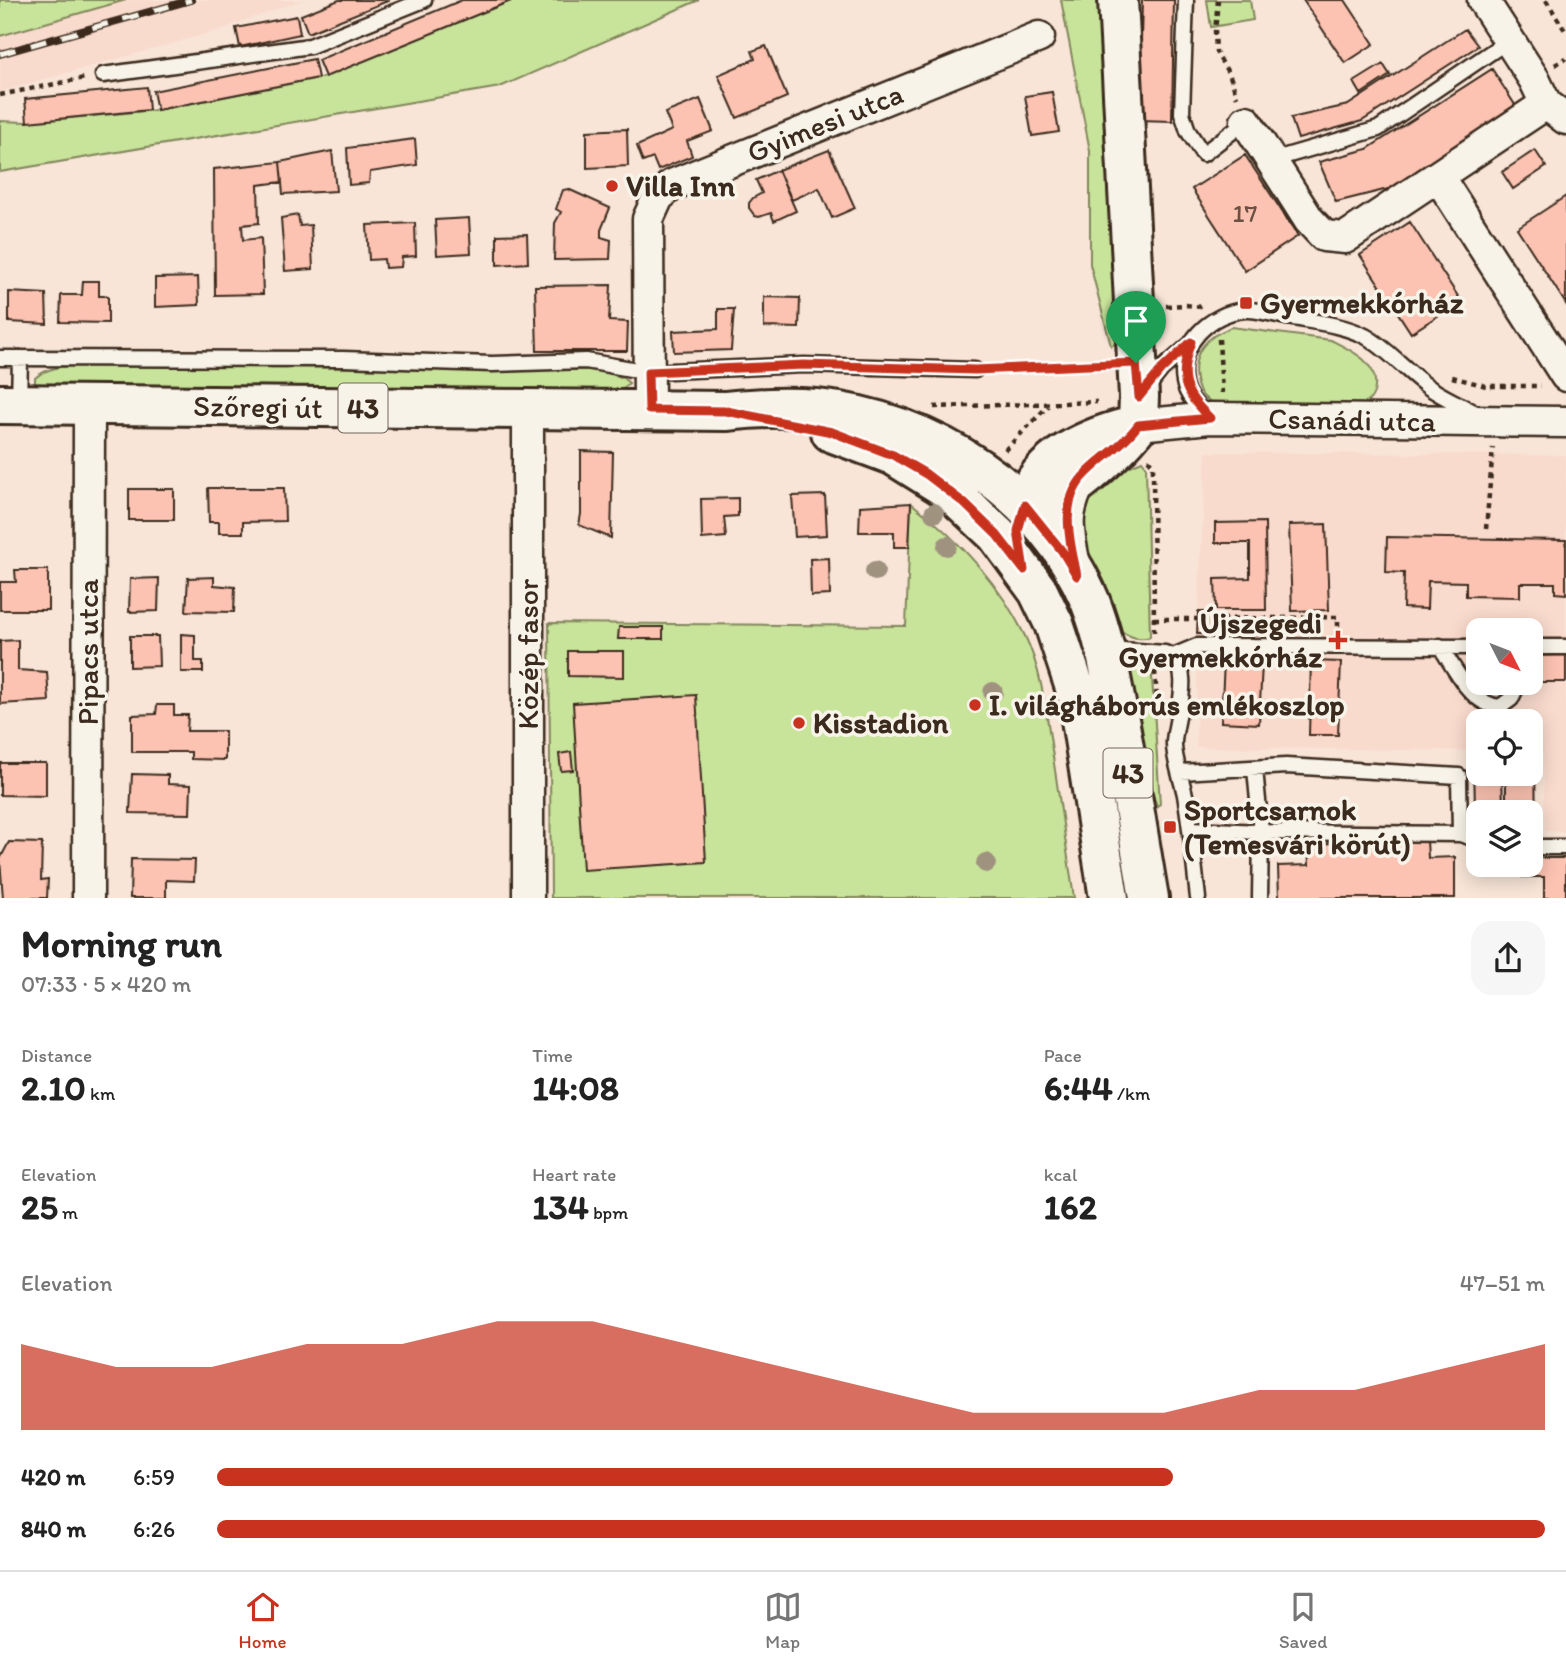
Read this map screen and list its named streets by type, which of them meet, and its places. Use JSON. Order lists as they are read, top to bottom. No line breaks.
{"streets":{"main road":["Szőregi út","43","Csanádi utca"],"street":["Gyimesi utca","Pipacs utca","Közép fasor"]},"crossings":[["Gyimesi utca","Szőregi út"],["Szőregi út","43"],["Szőregi út","Csanádi utca"],["Szőregi út","Pipacs utca"],["Szőregi út","Közép fasor"],["43","Csanádi utca"]],"places":{"other":["Villa Inn","I. világháborús emlékoszlop","Kisstadion"],"transit":["Gyermekkórház","Sportcsarnok (Temesvári körút)"],"health":["Újszegedi Gyermekkórház"]},"house_numbers":["17"],"north":"bottom right","page":{"heading":["Morning run","07:33 · 5 × 420 m"],"stats":[["Distance","2.10 km"],["Time","14:08"],["Pace","6:44 /km"],["Elevation","25 m"],["Heart rate","134 bpm"],["kcal","162"]],"chart":["Elevation","47–51 m"],"list":[{"name":"420 m","note":"6:59"},{"name":"840 m","note":"6:26"}],"tabs":["Home","Map","Saved"]}}
